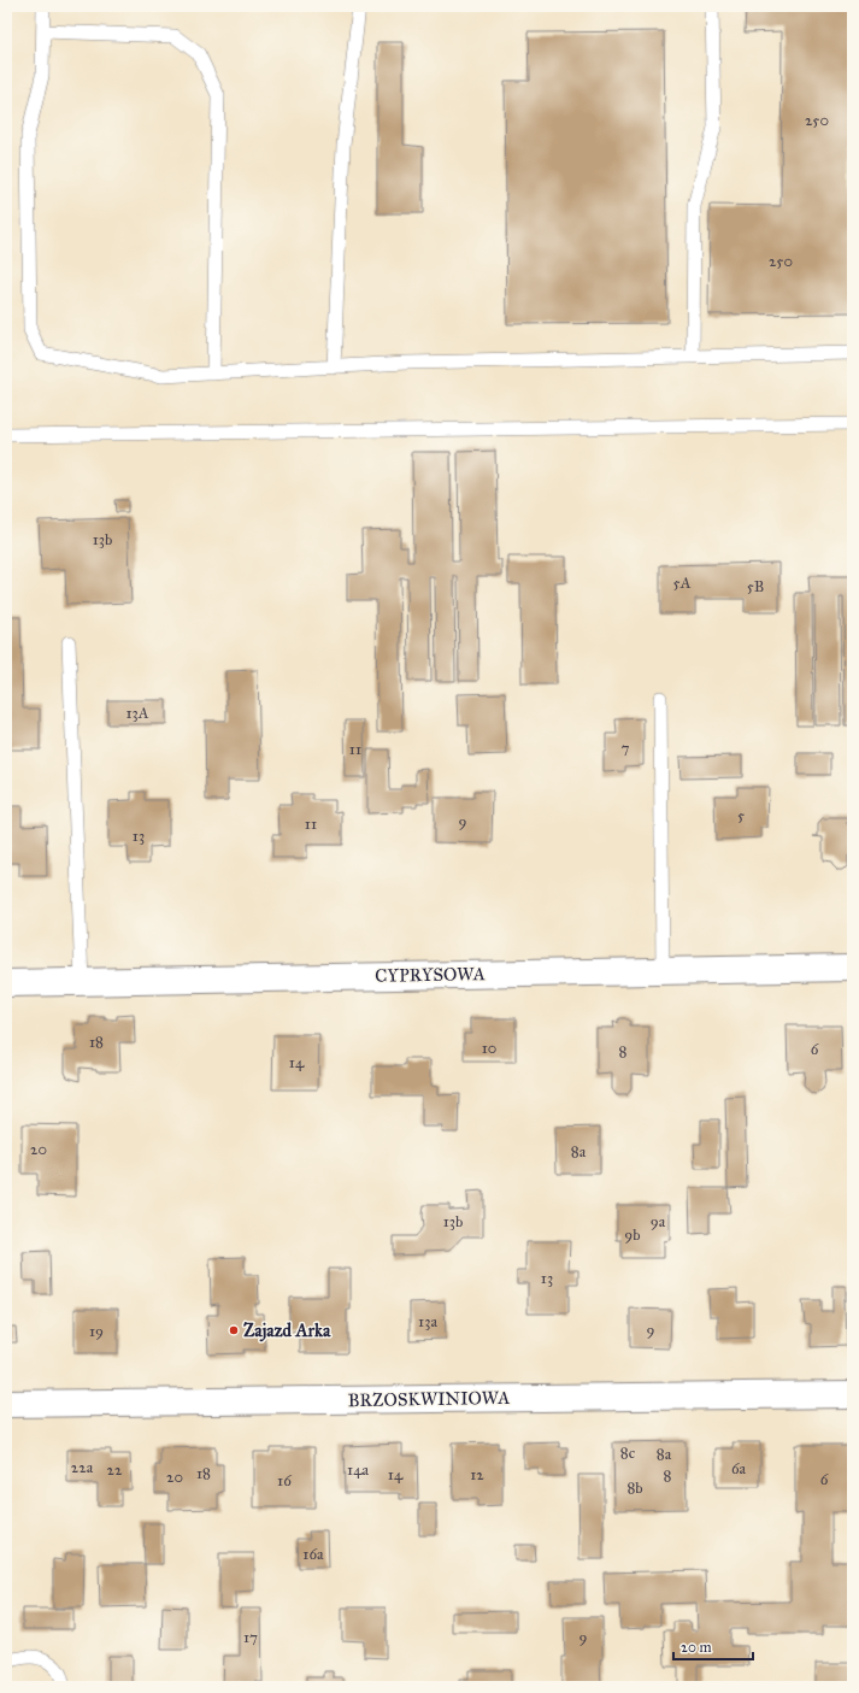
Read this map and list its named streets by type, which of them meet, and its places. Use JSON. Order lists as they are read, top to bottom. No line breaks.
{"streets":{"street":["CYPRYSOWA","BRZOSKWINIOWA"]},"places":["Zajazd Arka"],"house_numbers":["250","250","13b","5A","5B","13A","7","11","5","9","11","13","18","10","6","8","14","20","8a","13b","9a","9b","13","13a","9","19","8c","8a","22a","6a","22","14a","18","14","12","8","20","6","16","8b","16a","17","9"],"scale_bar":"20 m"}
